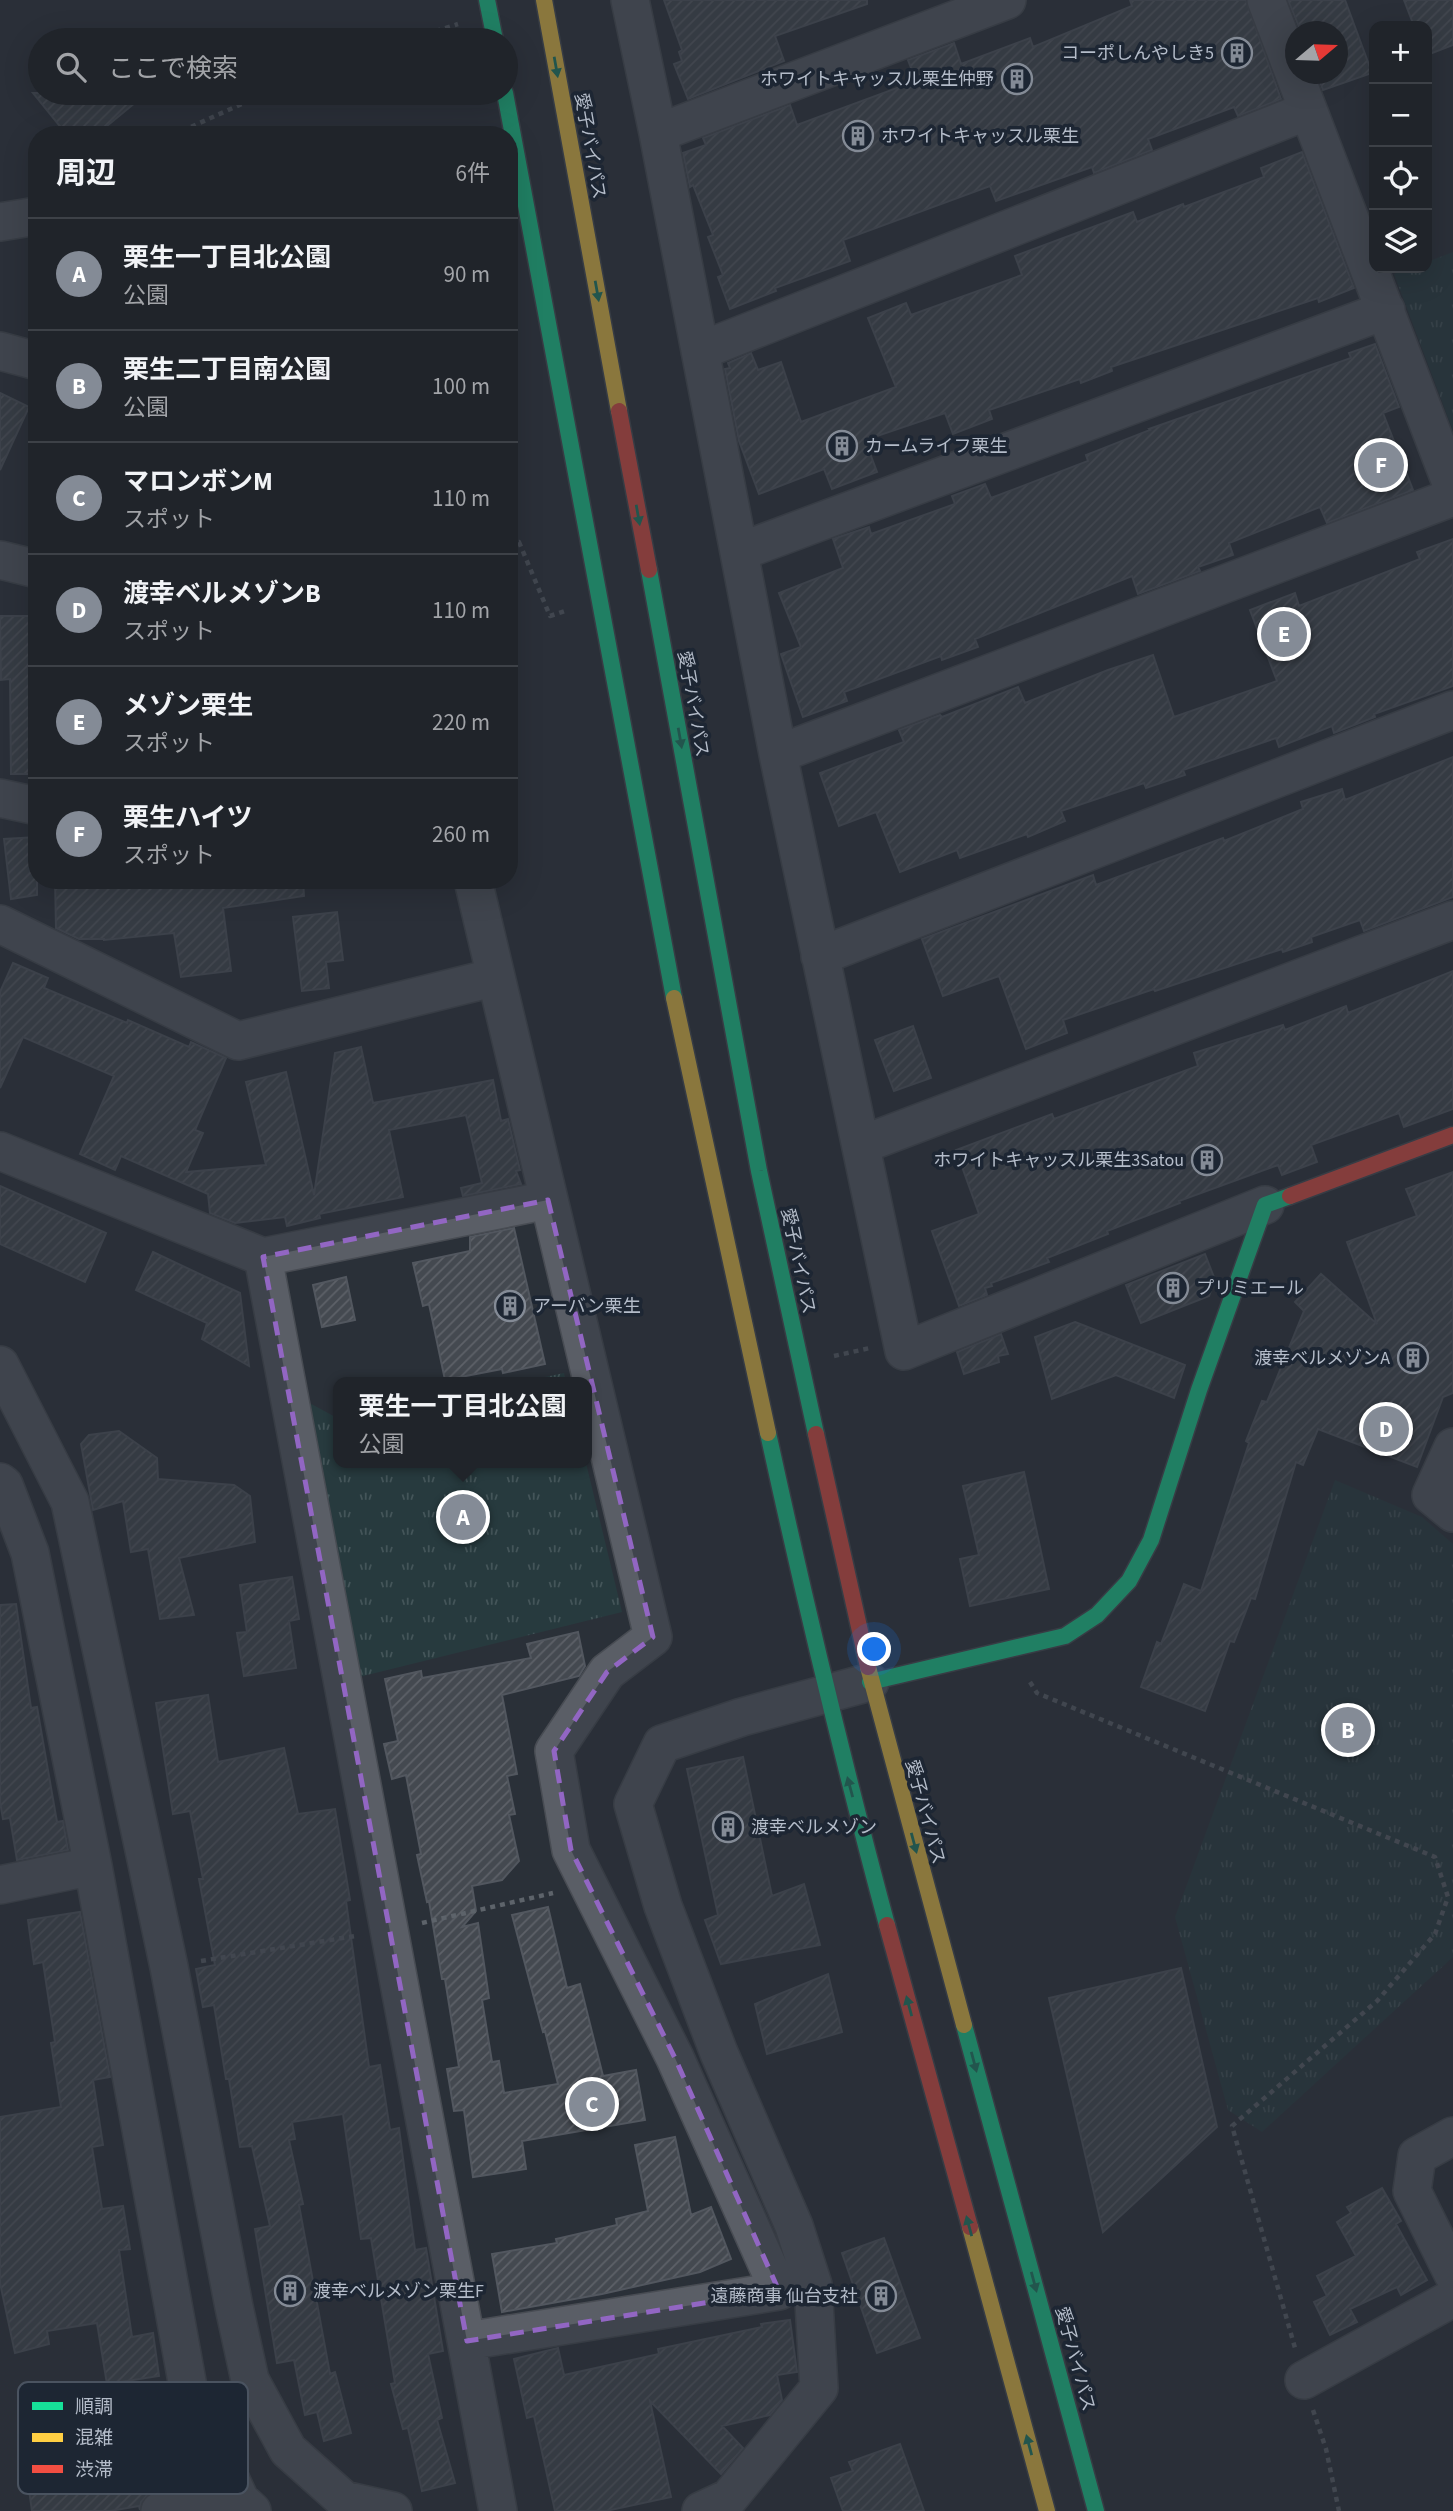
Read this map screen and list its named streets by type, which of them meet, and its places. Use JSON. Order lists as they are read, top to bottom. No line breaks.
{"streets":{"main road":["愛子バイパス"]},"places":{"building":["コーポしんやしき5","ホワイトキャッスル栗生仲野","ホワイトキャッスル栗生","カームライフ栗生","ホワイトキャッスル栗生3Satou","プリミエール","アーバン栗生","渡幸ベルメゾンA","渡幸ベルメゾン","渡幸ベルメゾン栗生F","遠藤商事 仙台支社"]},"legend":["順調","混雑","渋滞"],"north":"right","page":{"map_buttons":["+","−"],"search":"ここで検索","heading":["周辺","6件"],"list":[{"mark":"A","name":"栗生一丁目北公園","note":"公園","value":"90 m"},{"mark":"B","name":"栗生二丁目南公園","note":"公園","value":"100 m"},{"mark":"C","name":"マロンボンM","note":"スポット","value":"110 m"},{"mark":"D","name":"渡幸ベルメゾンB","note":"スポット","value":"110 m"},{"mark":"E","name":"メゾン栗生","note":"スポット","value":"220 m"},{"mark":"F","name":"栗生ハイツ","note":"スポット","value":"260 m"}],"pins":["F","E","D","A","B","C"],"popup":["栗生一丁目北公園","公園"]}}
